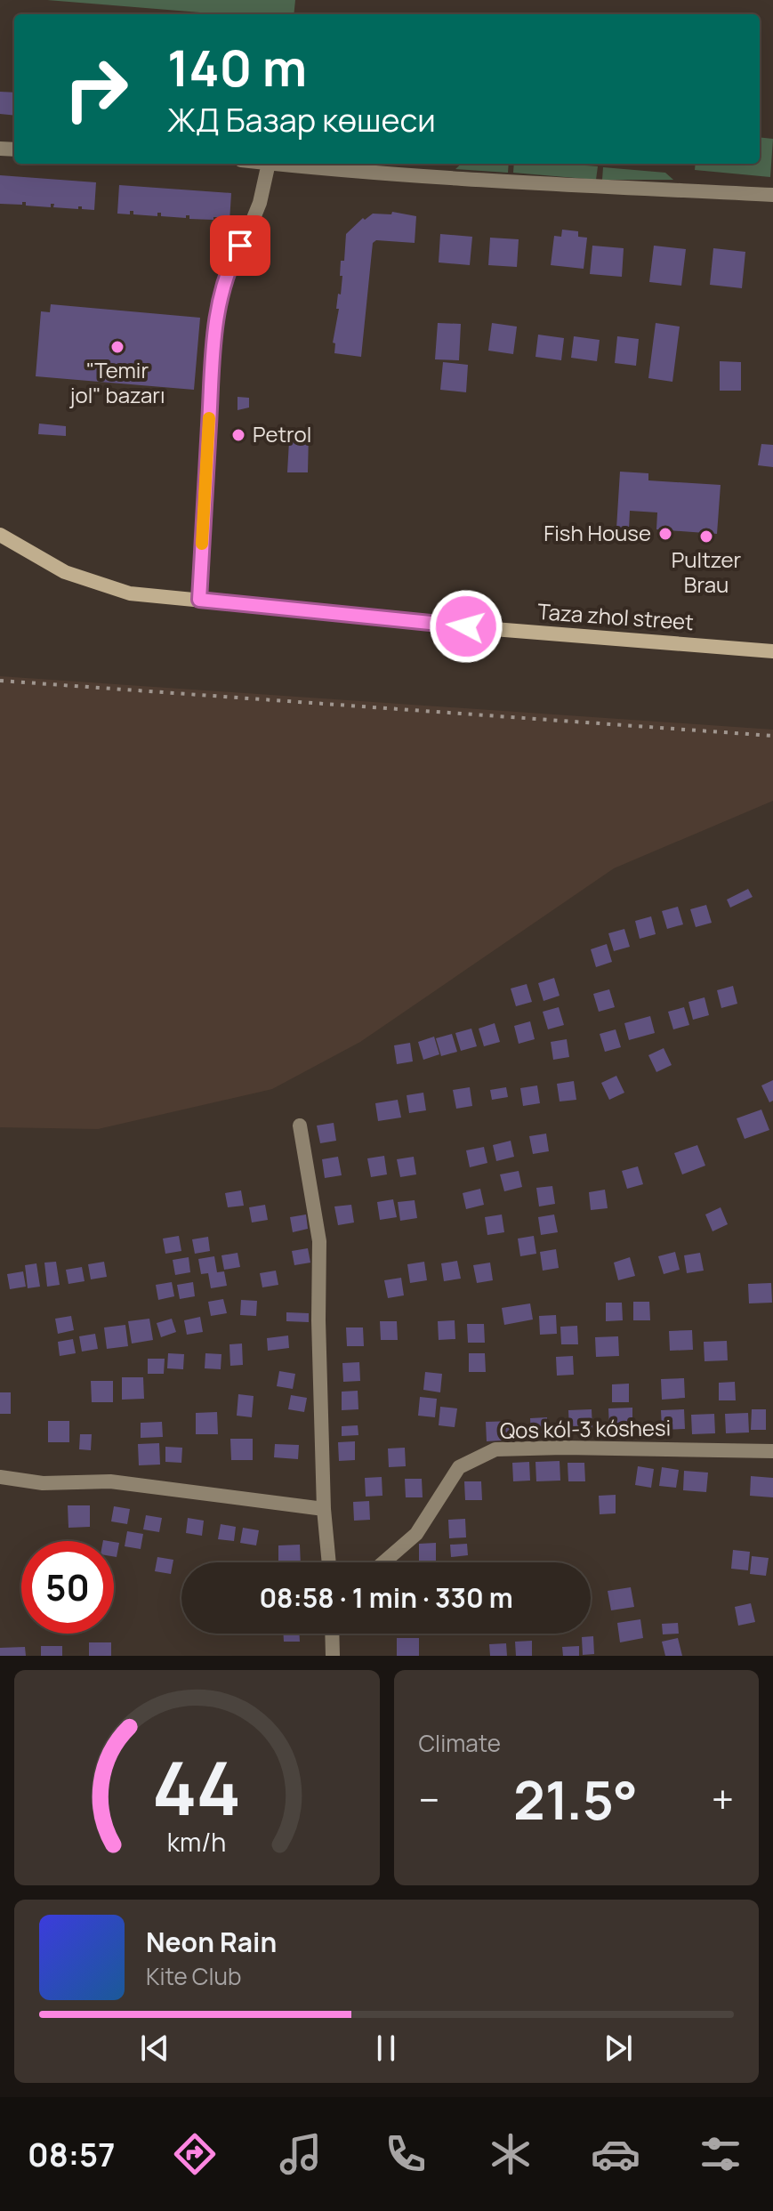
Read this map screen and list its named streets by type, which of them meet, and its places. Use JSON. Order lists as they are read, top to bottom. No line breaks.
{"streets":{"main road":["Taza zhol street"],"street":["Qos kól-3 kóshesi"]},"places":["\"Temir jol\" bazarı","Petrol","Fish House","Pultzer Brau"],"page":{"turn":["140 m","ЖД Базар көшеси"],"limit":"50","trip":"08:58 · 1 min · 330 m","tile":"Climate","heat":["−","21.5°","+"],"song":["Neon Rain","Kite Club"],"tabs":"08:57","gauge":["44","km/h"]}}
